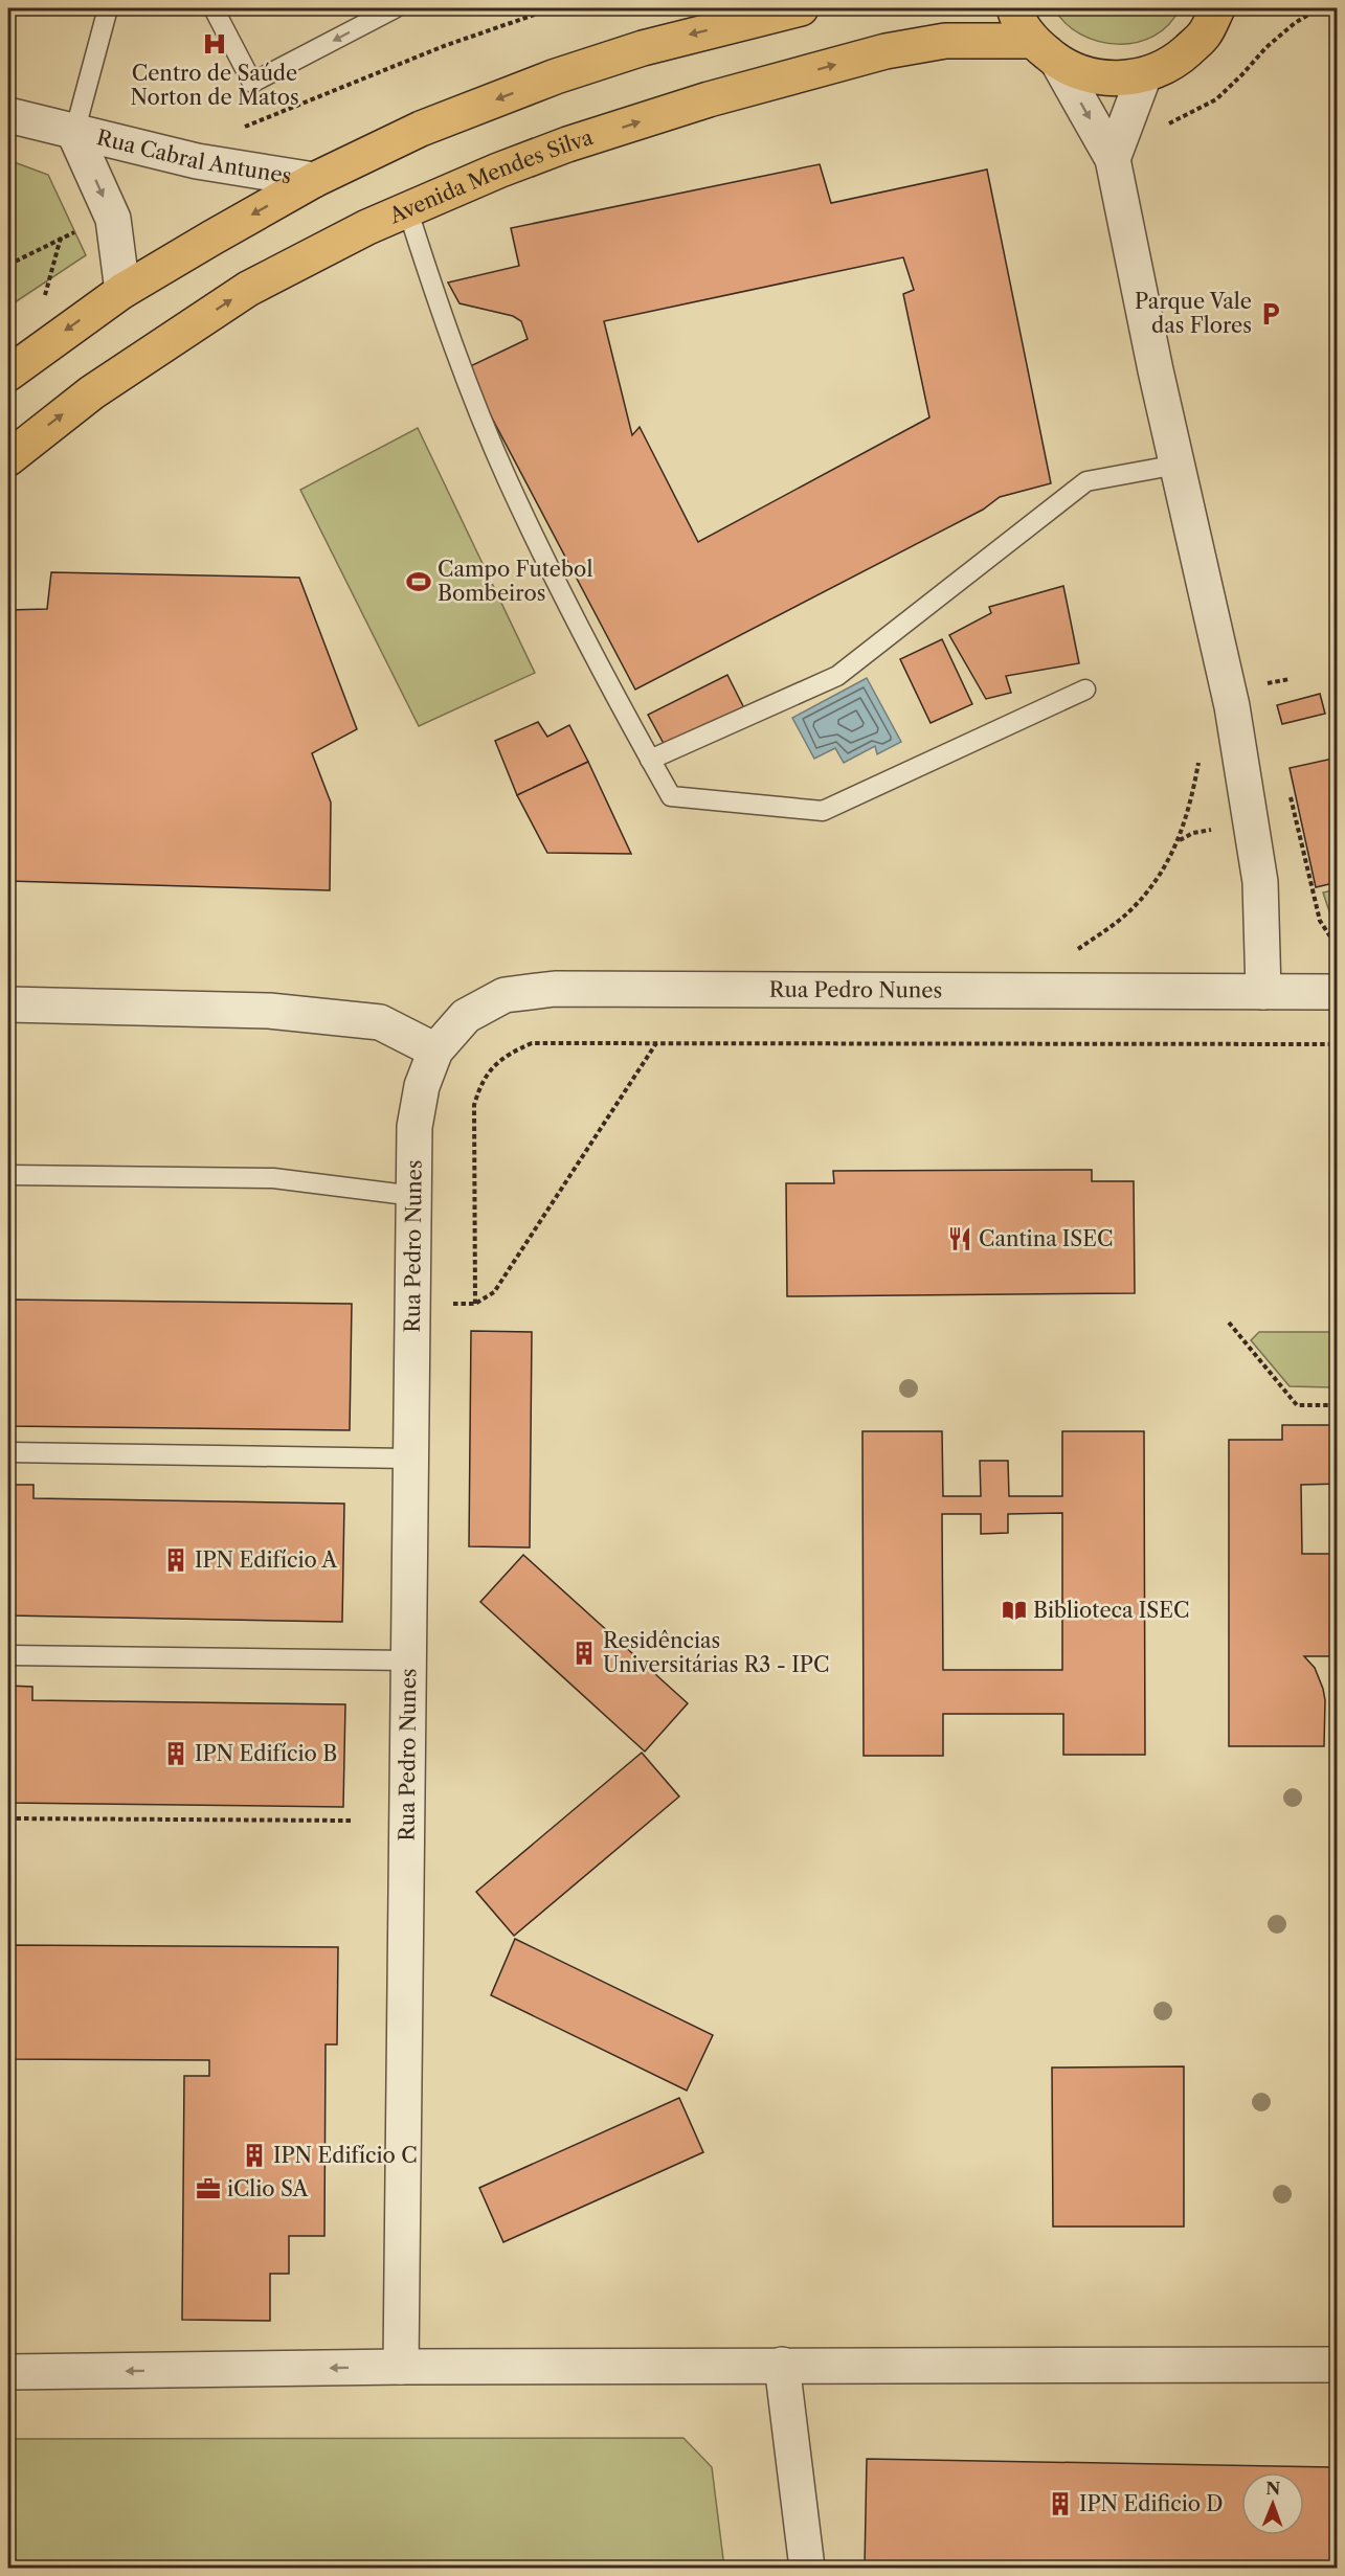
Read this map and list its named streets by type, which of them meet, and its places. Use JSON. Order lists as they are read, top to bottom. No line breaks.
{"streets":{"main road":["Avenida Mendes Silva"],"street":["Rua Cabral Antunes","Rua Pedro Nunes"]},"places":{"hospital":["Centro de Saúde Norton de Matos"],"parking":["Parque Vale das Flores"],"sports":["Campo Futebol Bombeiros"],"restaurant":["Cantina ISEC"],"building":["IPN Edifício A","Residências Universitárias R3 - IPC","IPN Edifício B","IPN Edifício C","IPN Edificio D"],"library":["Biblioteca ISEC"],"office":["iClio SA"]},"north":"top"}
